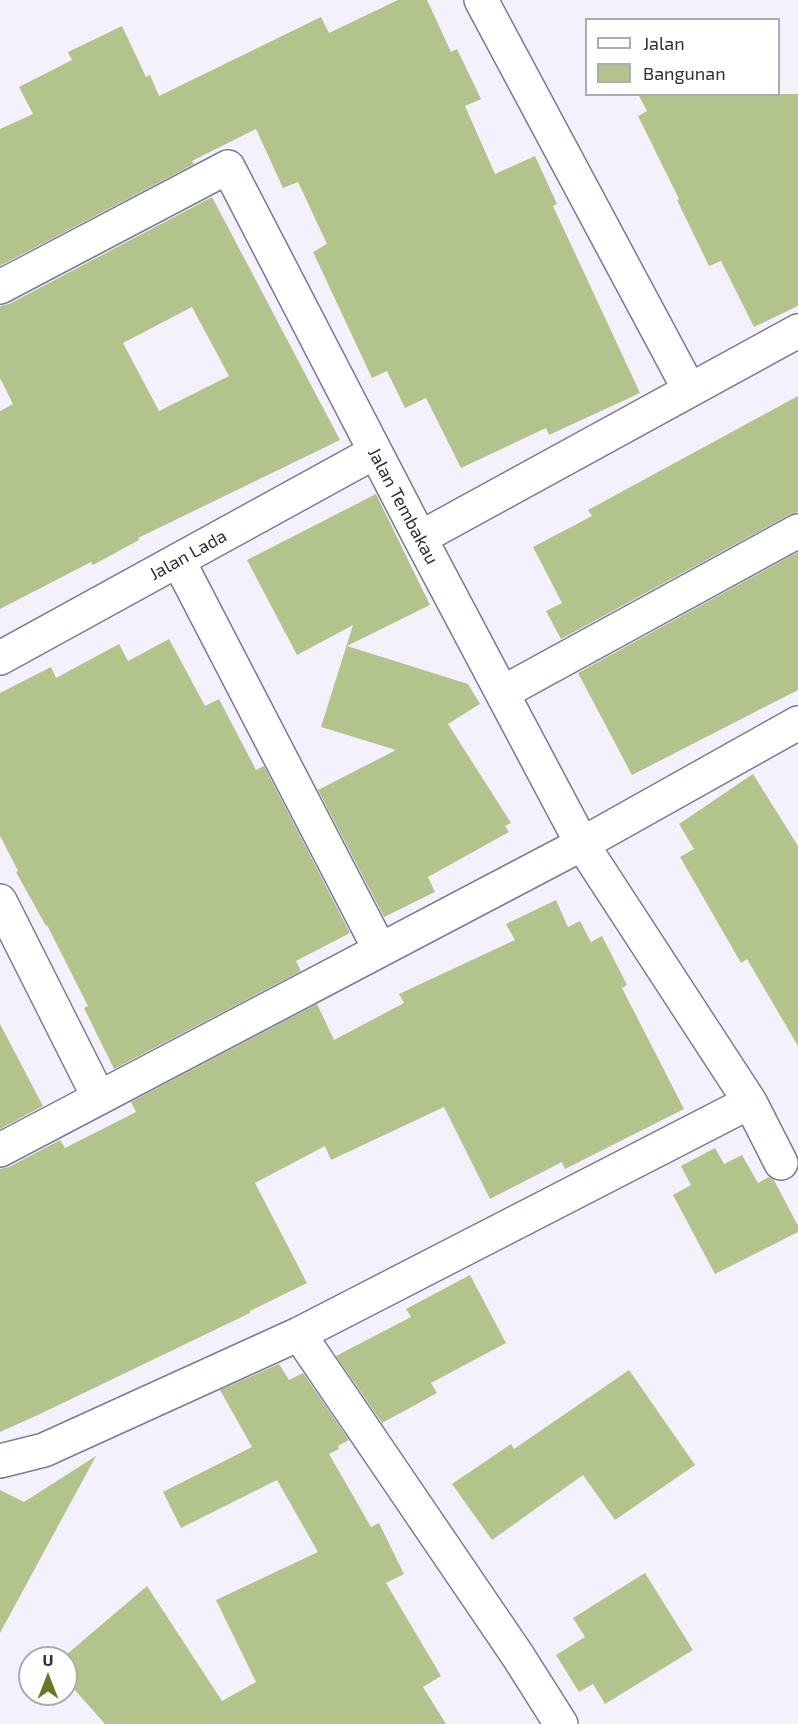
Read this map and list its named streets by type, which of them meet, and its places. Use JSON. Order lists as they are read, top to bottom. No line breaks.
{"streets":{"street":["Jalan Tembakau","Jalan Lada"]},"crossings":[["Jalan Tembakau","Jalan Lada"]],"legend":["Jalan","Bangunan"],"north":"top"}
